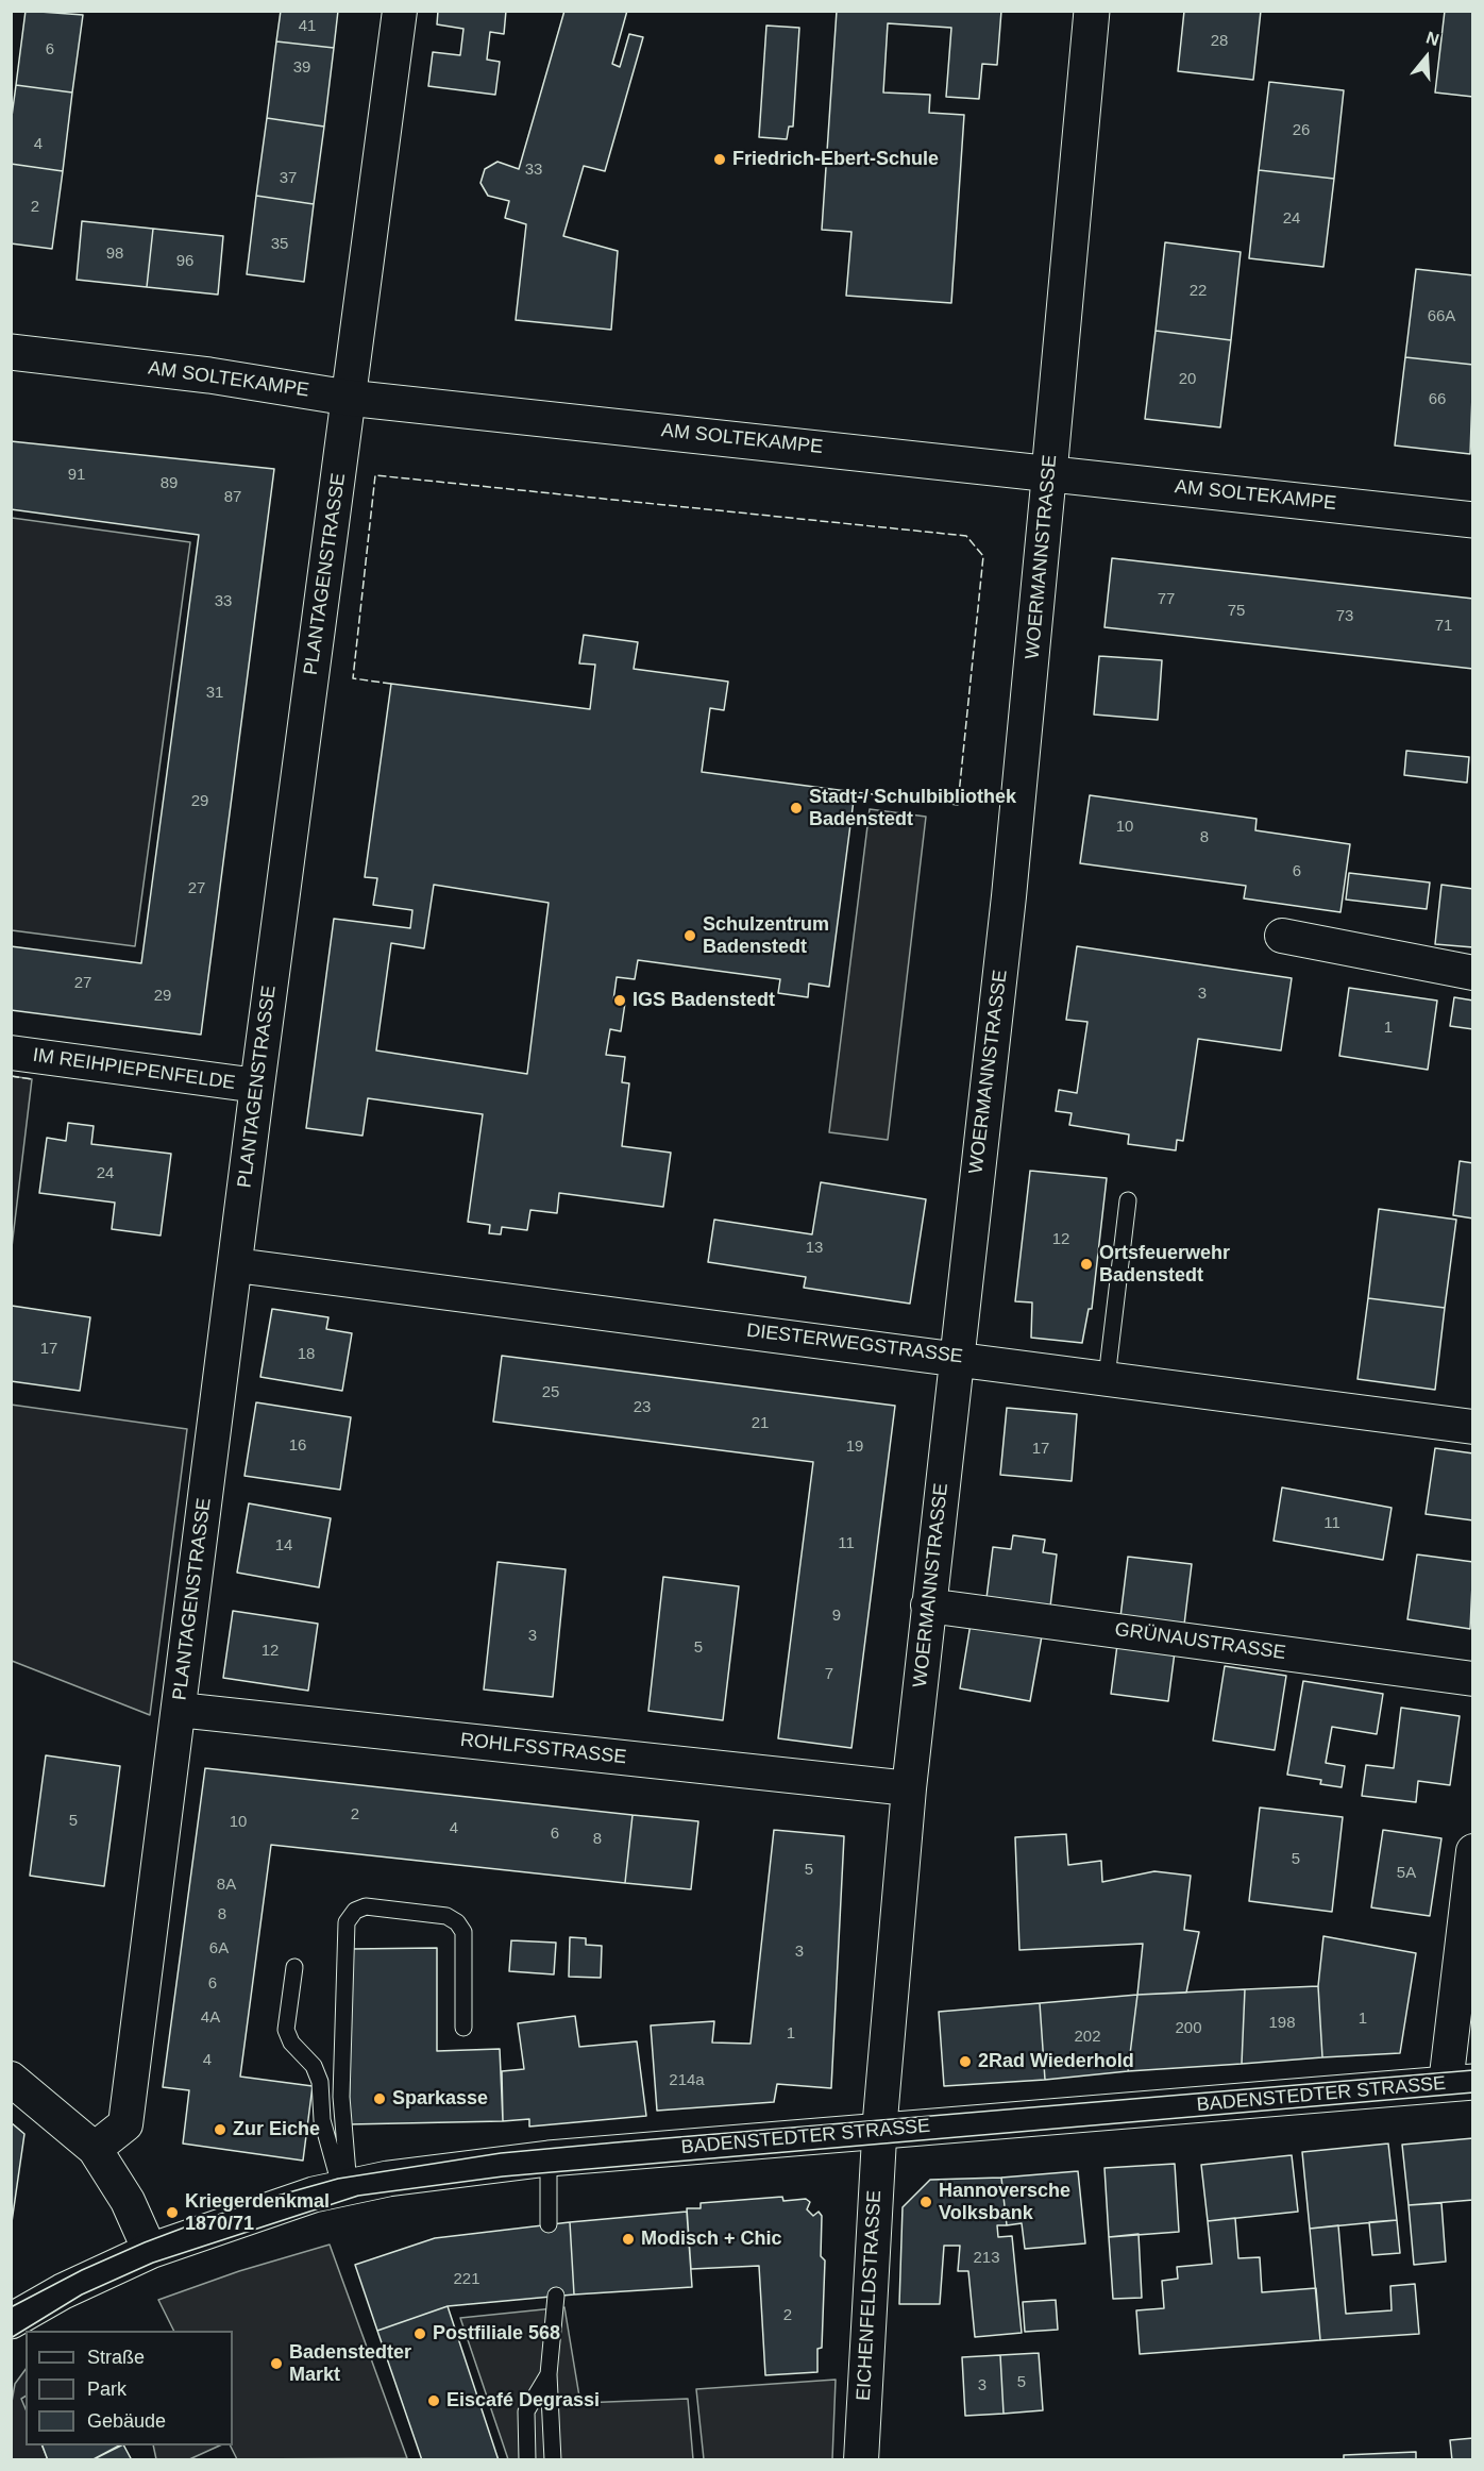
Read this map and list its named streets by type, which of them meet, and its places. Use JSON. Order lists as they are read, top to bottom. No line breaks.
{"streets":{"street":["AM SOLTEKAMPE","WOERMANNSTRASSE","PLANTAGENSTRASSE","IM REIHPIEPENFELDE","DIESTERWEGSTRASSE","GRÜNAUSTRASSE","ROHLFSSTRASSE","BADENSTEDTER STRASSE","EICHENFELDSTRASSE"]},"crossings":[["AM SOLTEKAMPE","WOERMANNSTRASSE"],["AM SOLTEKAMPE","PLANTAGENSTRASSE"],["WOERMANNSTRASSE","DIESTERWEGSTRASSE"],["WOERMANNSTRASSE","GRÜNAUSTRASSE"],["WOERMANNSTRASSE","ROHLFSSTRASSE"],["WOERMANNSTRASSE","BADENSTEDTER STRASSE"],["WOERMANNSTRASSE","EICHENFELDSTRASSE"],["PLANTAGENSTRASSE","IM REIHPIEPENFELDE"],["PLANTAGENSTRASSE","DIESTERWEGSTRASSE"],["PLANTAGENSTRASSE","ROHLFSSTRASSE"],["BADENSTEDTER STRASSE","EICHENFELDSTRASSE"]],"places":["Friedrich-Ebert-Schule","Stadt-/ Schulbibliothek Badenstedt","Schulzentrum Badenstedt","IGS Badenstedt","Ortsfeuerwehr Badenstedt","2Rad Wiederhold","Sparkasse","Zur Eiche","Hannoversche Volksbank","Kriegerdenkmal 1870/71","Modisch + Chic","Postfiliale 568","Badenstedter Markt","Eiscafé Degrassi"],"house_numbers":["41","28","6","39","26","4","33","37","2","24","35","98","96","22","66A","20","66","91","89","87","77","33","75","73","71","31","29","10","8","6","27","27","3","29","1","24","12","13","17","18","25","23","21","16","19","17","11","11","14","9","3","5","12","7","2","5","10","4","6","8","5","5","5A","8A","8","6A","3","6","4A","1","198","200","1","202","4","214a","213","221","2","5","3"],"legend":["Straße","Park","Gebäude"],"north":"top"}
